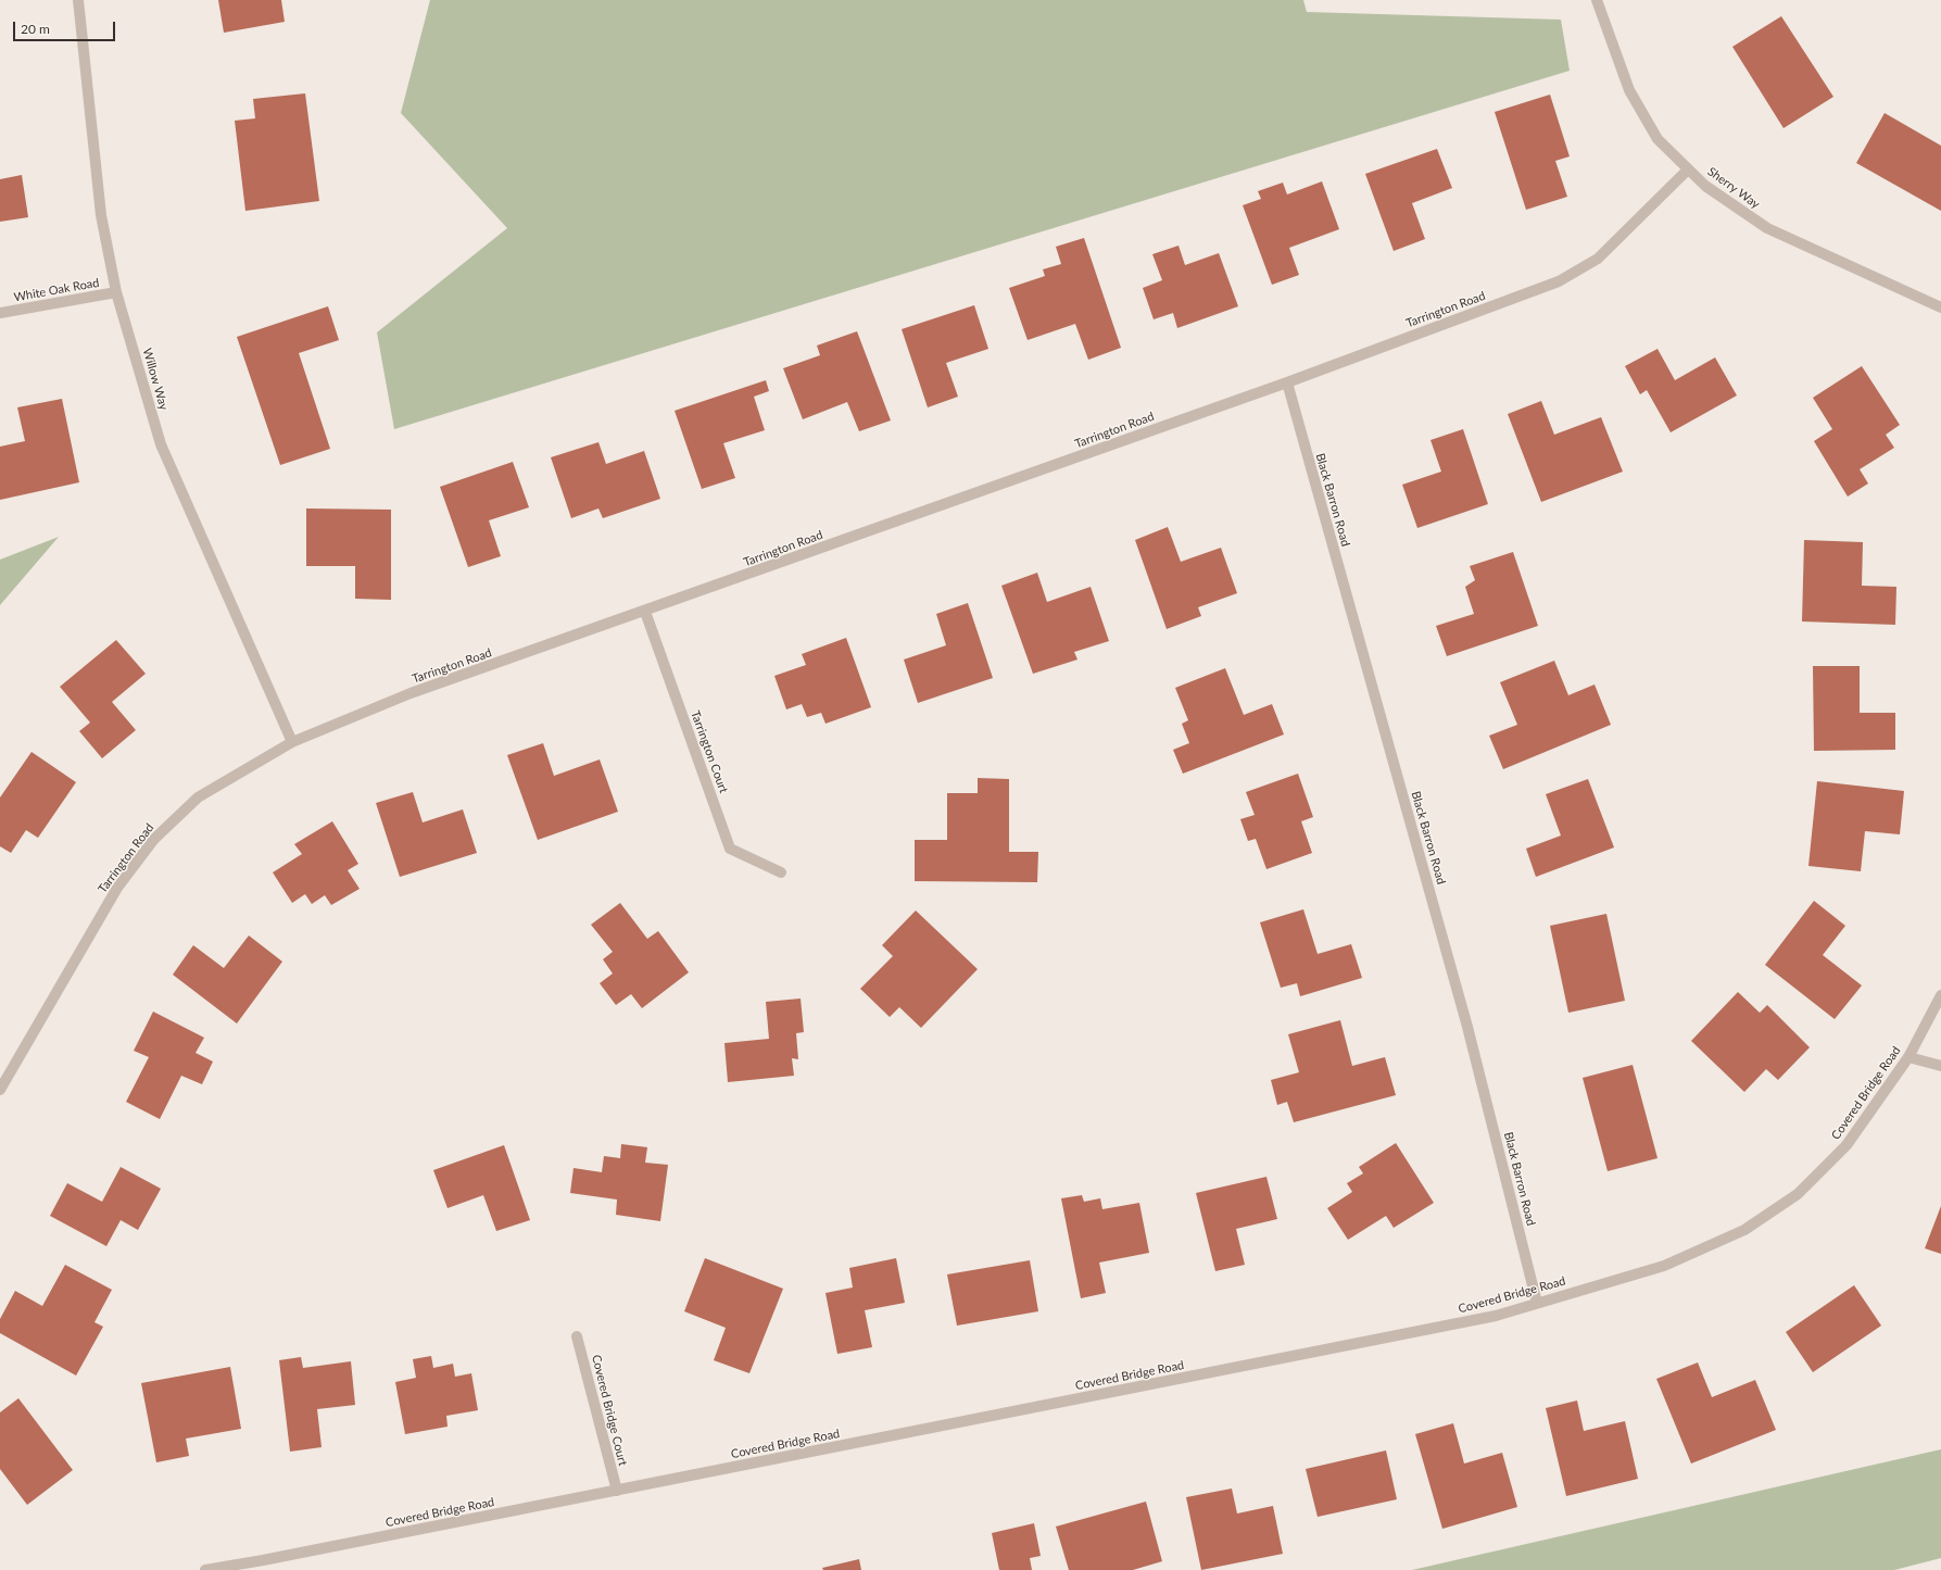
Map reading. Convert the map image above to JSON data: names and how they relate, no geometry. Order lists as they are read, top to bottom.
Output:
{
  "streets": {
    "street": [
      "Sherry Way",
      "White Oak Road",
      "Tarrington Road",
      "Willow Way",
      "Black Barron Road",
      "Tarrington Court",
      "Covered Bridge Road",
      "Covered Bridge Court"
    ]
  },
  "crossings": [
    ["Sherry Way", "Tarrington Road"],
    ["White Oak Road", "Willow Way"],
    ["Tarrington Road", "Willow Way"],
    ["Tarrington Road", "Black Barron Road"],
    ["Tarrington Road", "Tarrington Court"],
    ["Black Barron Road", "Covered Bridge Road"],
    ["Covered Bridge Road", "Covered Bridge Court"]
  ],
  "scale_bar": "20 m"
}
